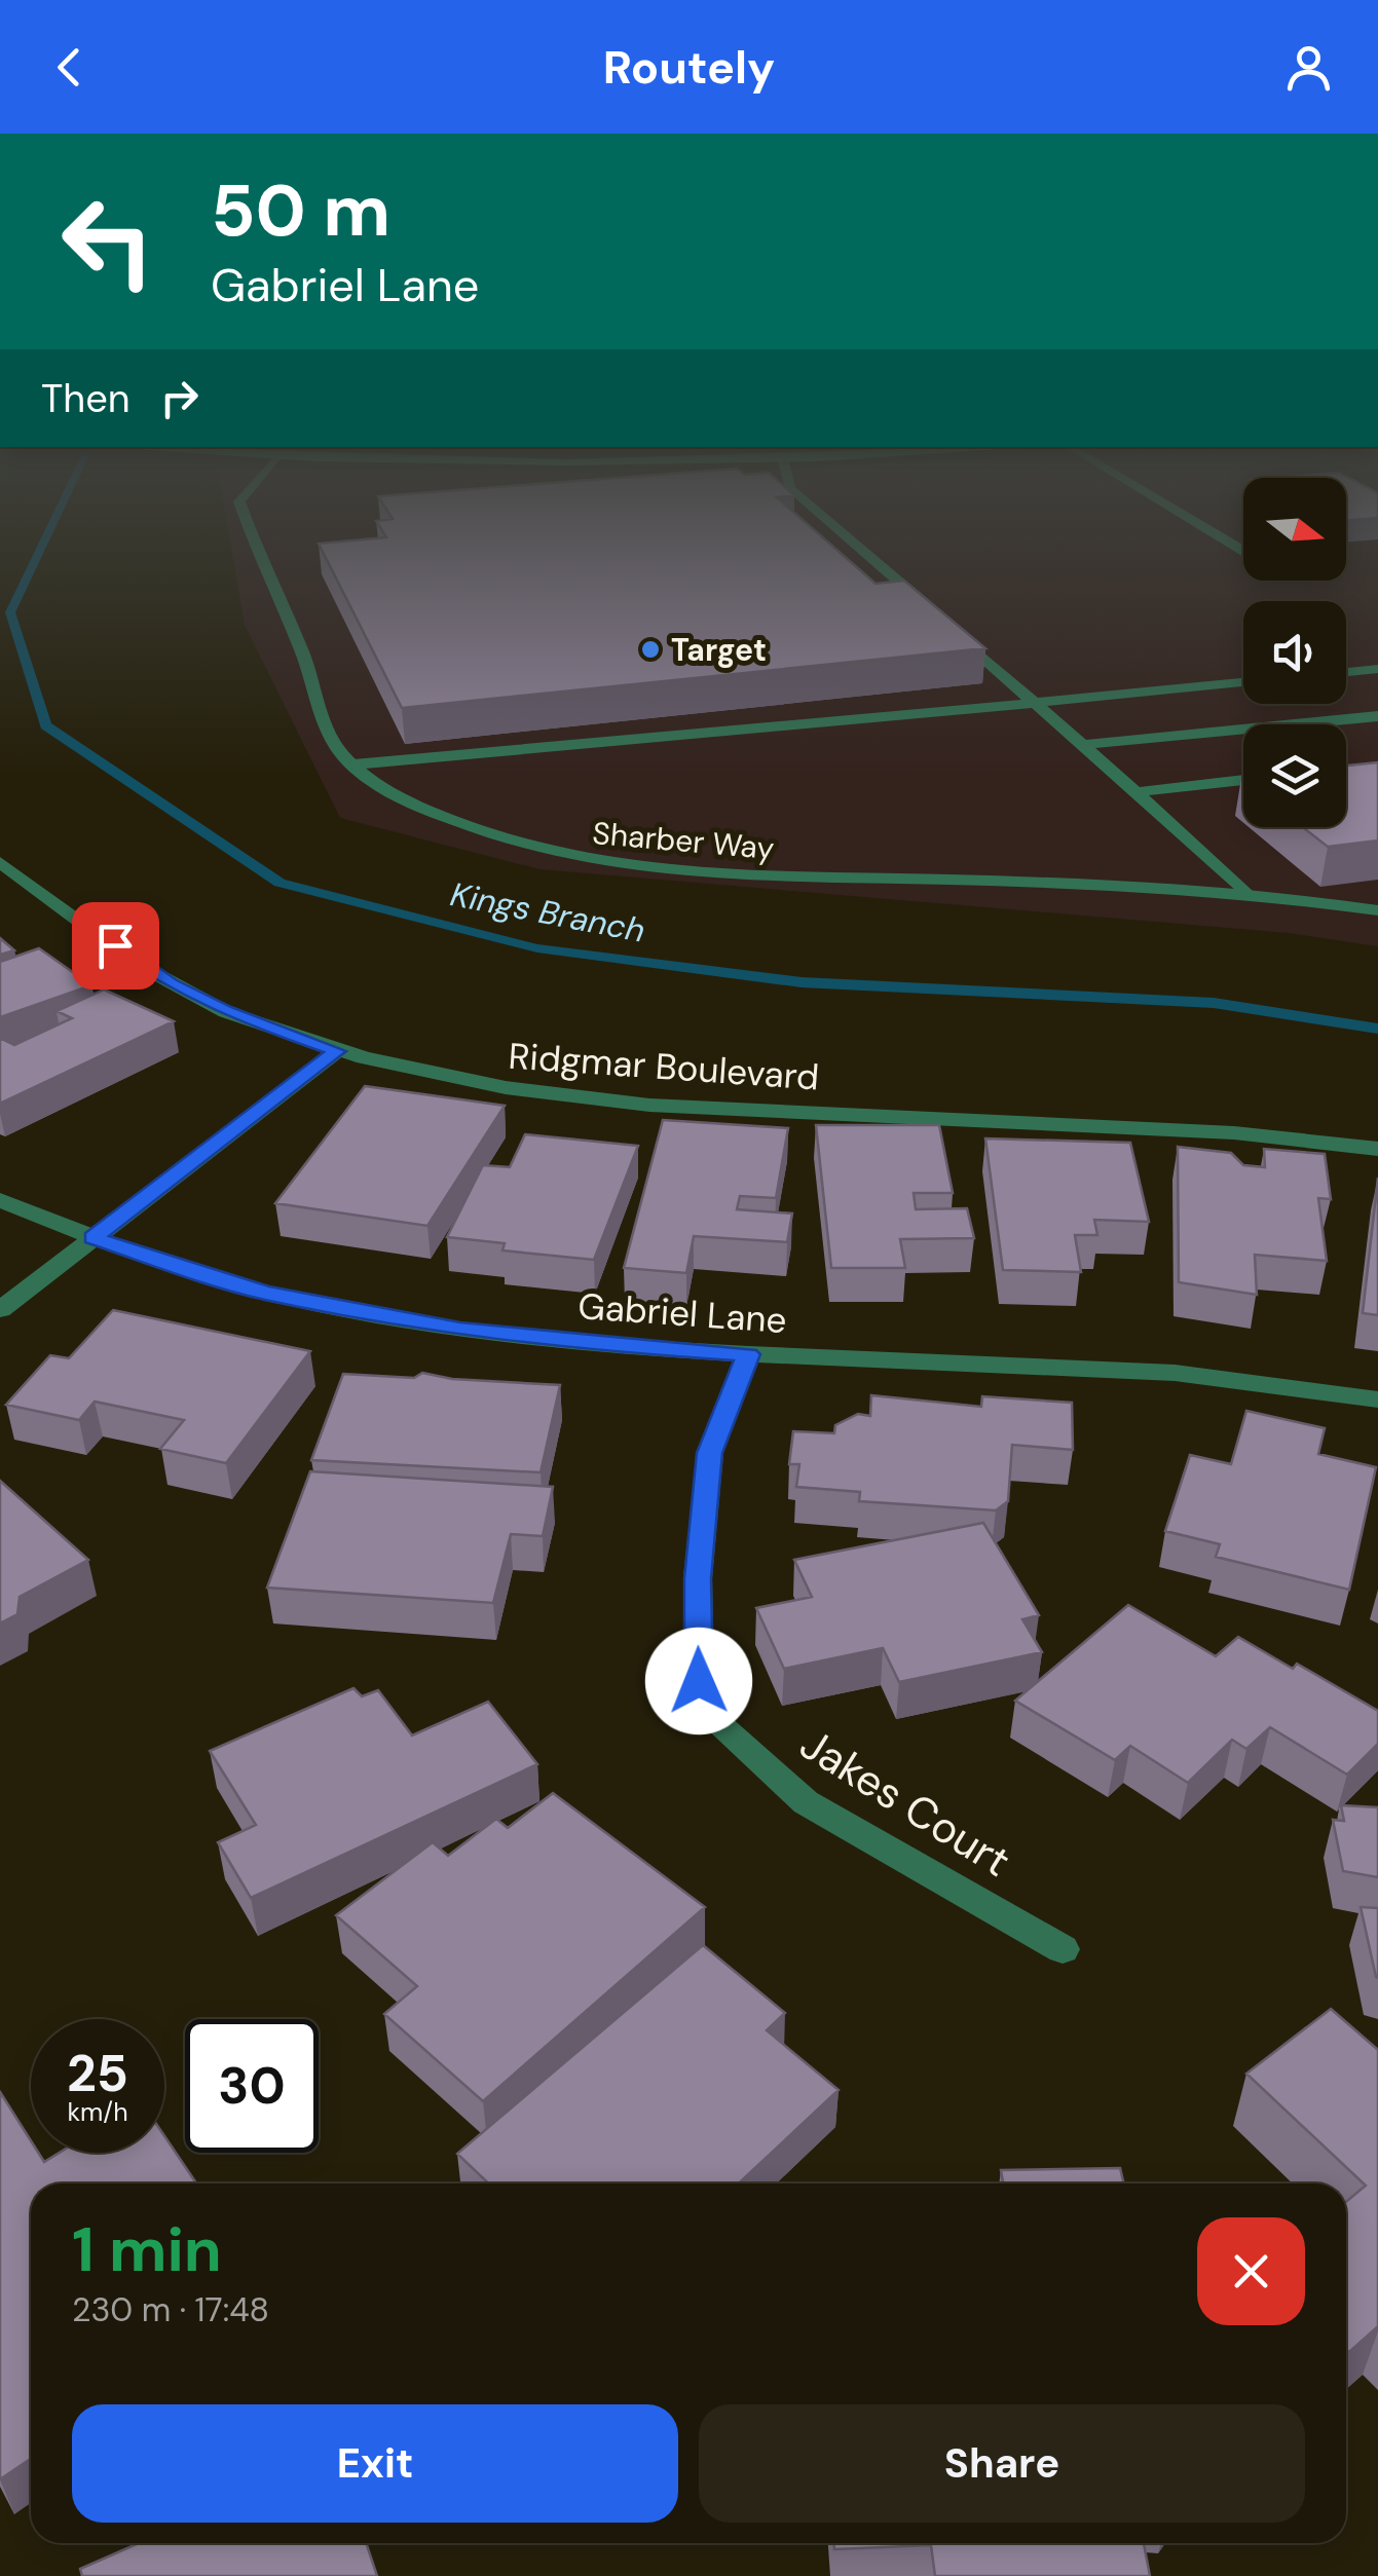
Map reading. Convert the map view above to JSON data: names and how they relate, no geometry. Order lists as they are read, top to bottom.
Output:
{
  "streets": {
    "street": [
      "Sharber Way",
      "Ridgmar Boulevard",
      "Gabriel Lane",
      "Jakes Court"
    ]
  },
  "crossings": [
    ["Gabriel Lane", "Jakes Court"]
  ],
  "water": ["Kings Branch"],
  "places": ["Target"],
  "north": "right",
  "page": {
    "header": "Routely",
    "turn": ["50 m", "Gabriel Lane"],
    "then": "Then",
    "speed": "25 km/h",
    "limit": "30",
    "heading": ["1 min", "230 m · 17:48"],
    "buttons": ["Exit", "Share"]
  }
}
